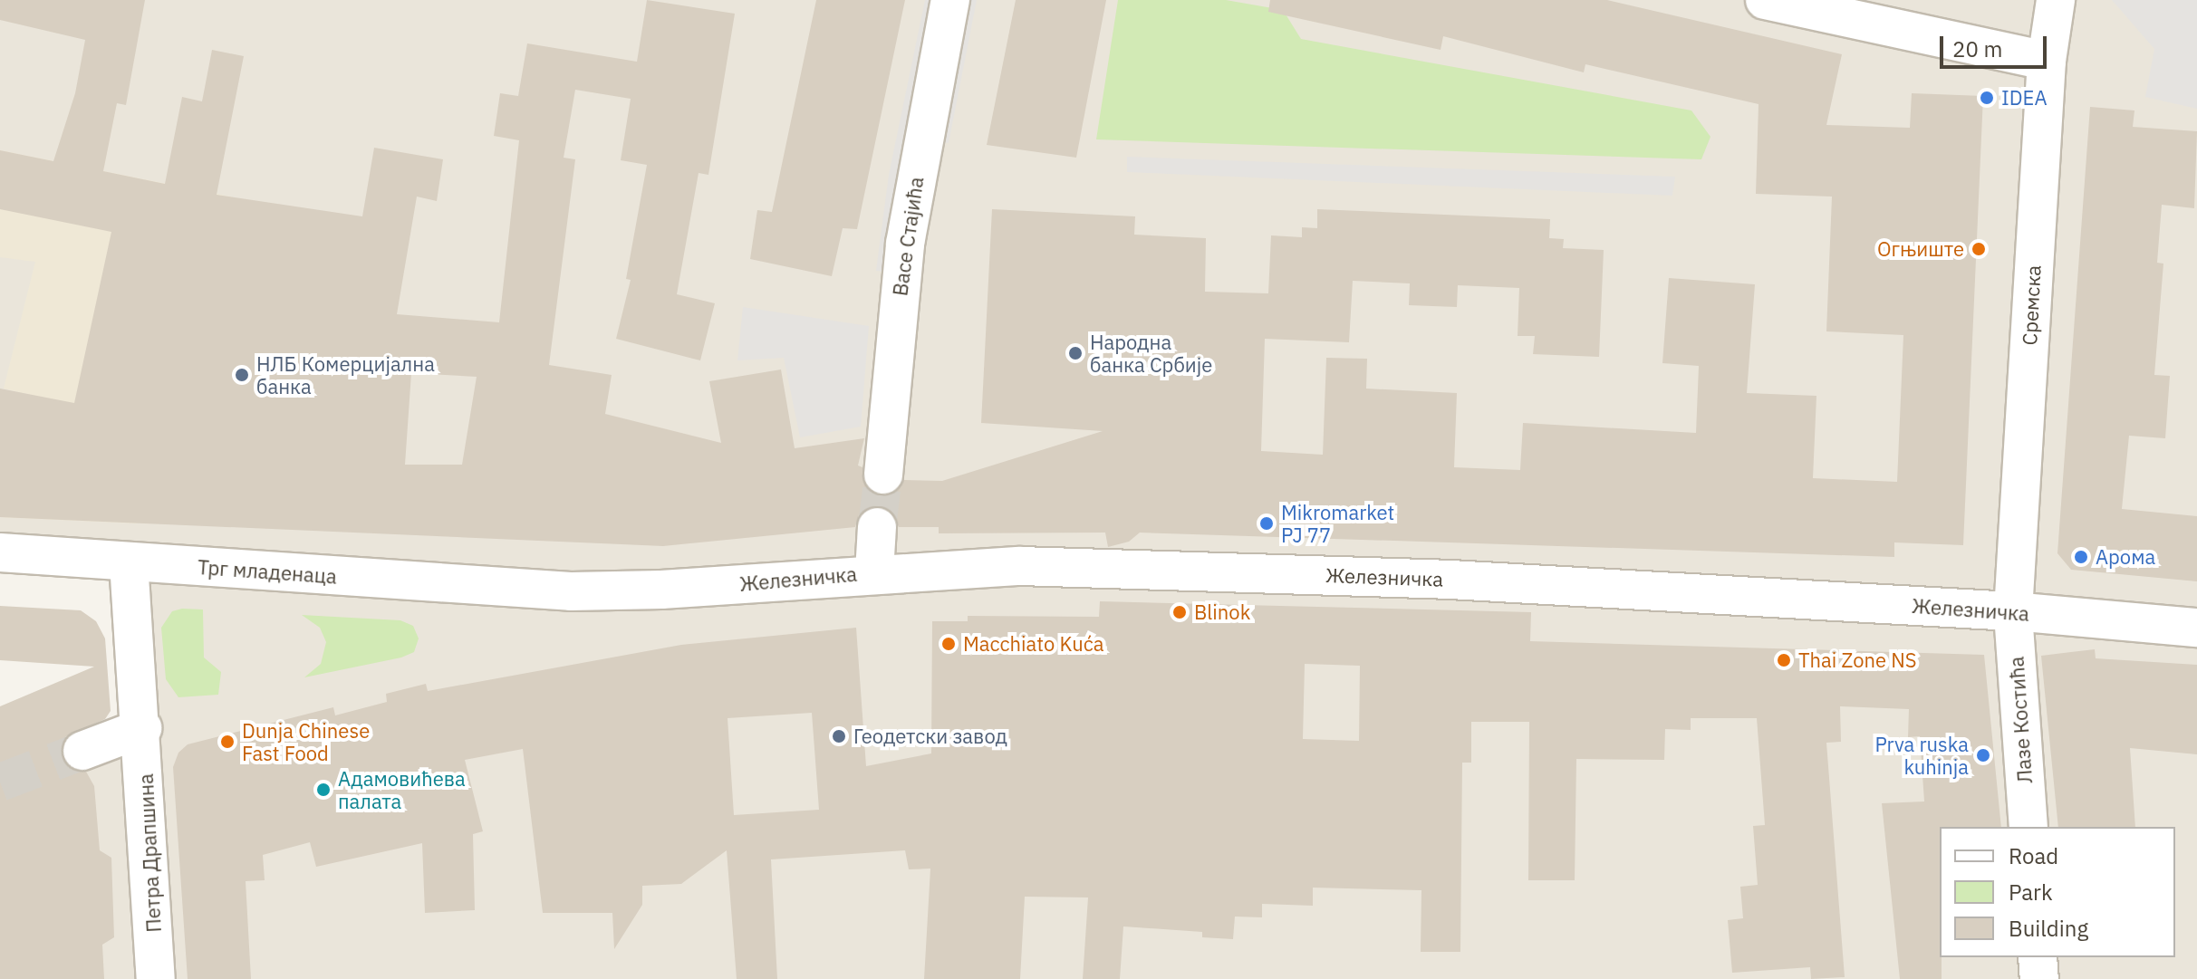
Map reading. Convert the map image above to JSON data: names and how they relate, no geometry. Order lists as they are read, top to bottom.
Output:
{
  "streets": {
    "street": [
      "Васе Стајића",
      "Сремска",
      "Трг младенаца",
      "Железничка",
      "Лазе Костића",
      "Петра Драпшина"
    ]
  },
  "crossings": [
    ["Сремска", "Железничка"],
    ["Сремска", "Лазе Костића"],
    ["Трг младенаца", "Железничка"],
    ["Железничка", "Лазе Костића"]
  ],
  "places": [
    "IDEA",
    "Огњиште",
    "Народна банка Србије",
    "НЛБ Комерцијална банка",
    "Mikromarket PJ 77",
    "Арома",
    "Blinok",
    "Macchiato Kuća",
    "Thai Zone NS",
    "Геодетски завод",
    "Dunja Chinese Fast Food",
    "Prva ruska kuhinja",
    "Адамовићева палата"
  ],
  "legend": ["Road", "Park", "Building"],
  "scale_bar": "20 m"
}
